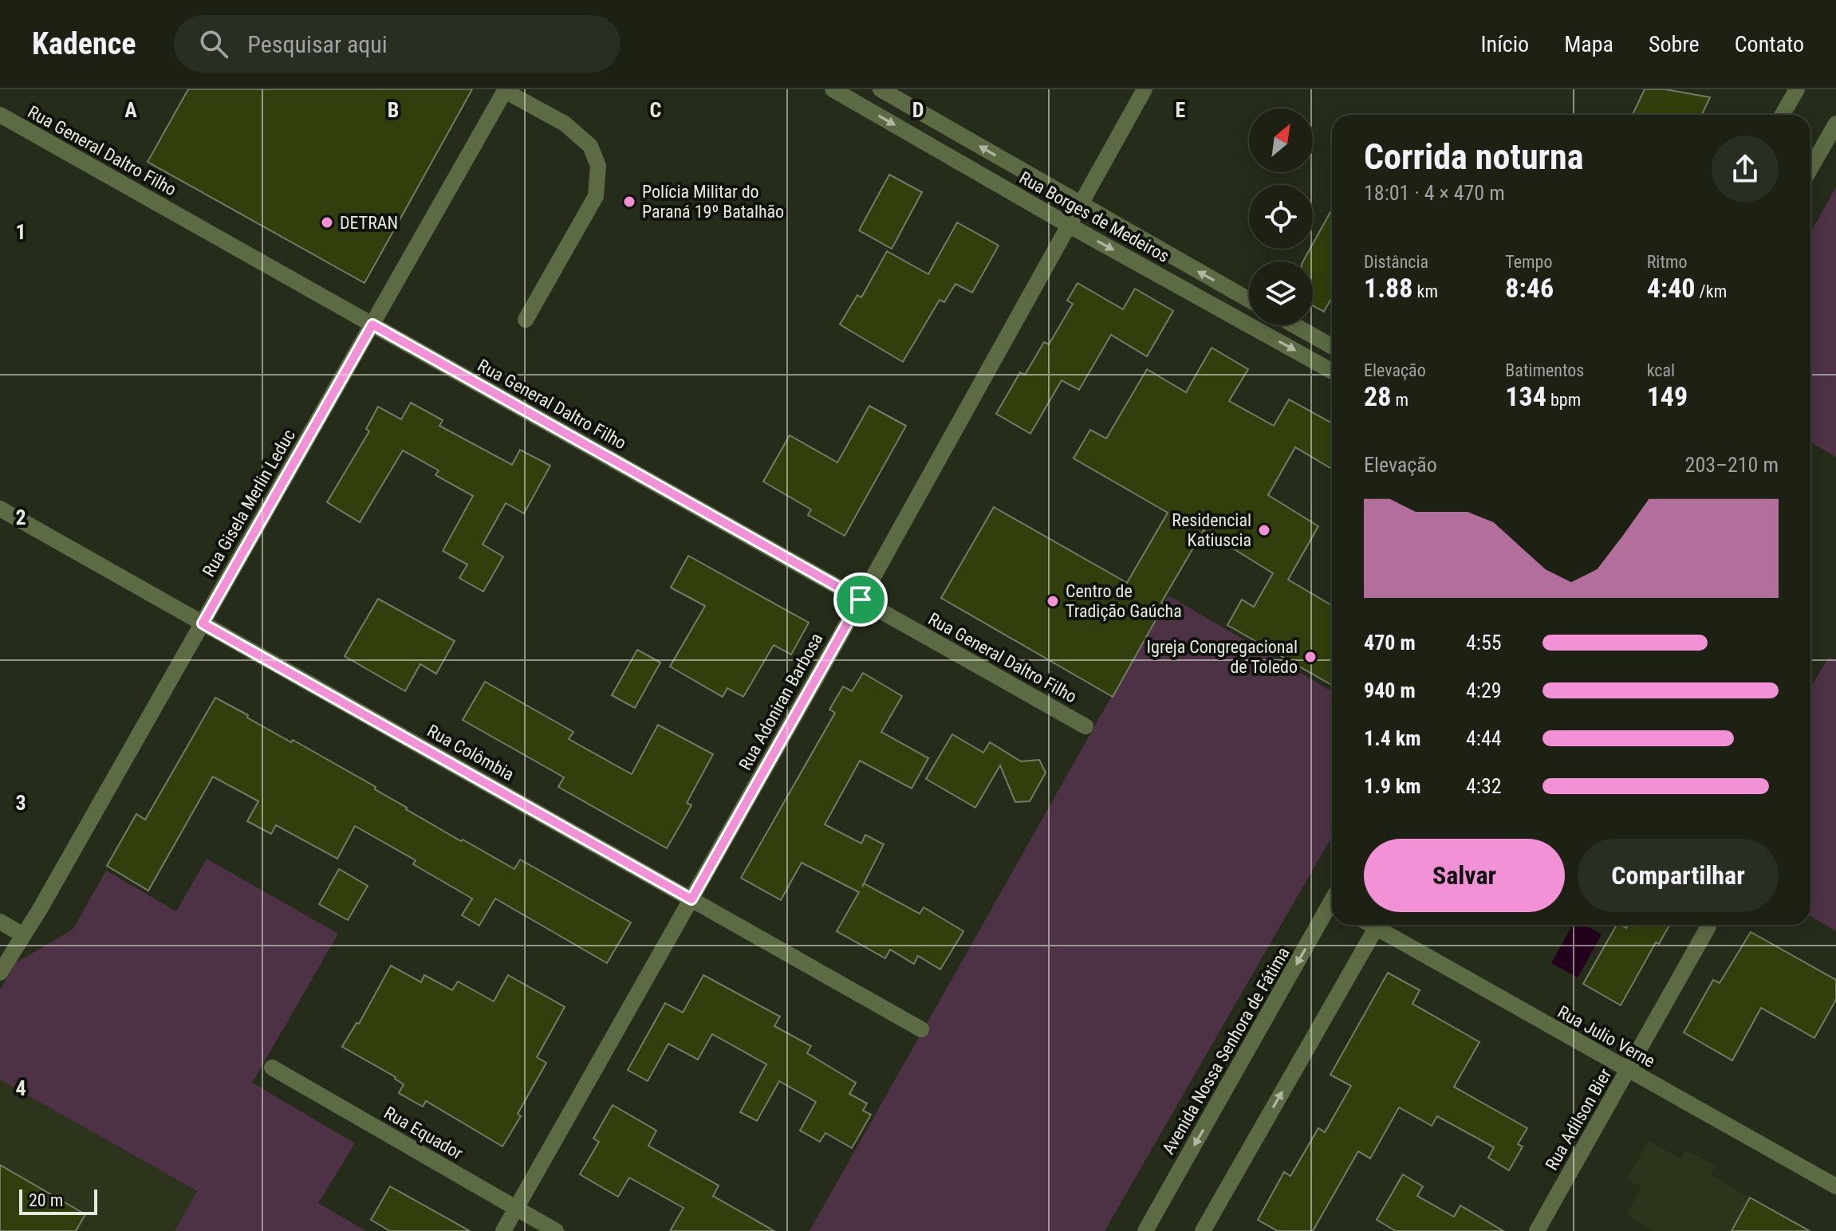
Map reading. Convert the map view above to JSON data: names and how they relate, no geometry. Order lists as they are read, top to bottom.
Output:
{
  "streets": {
    "street": [
      "Rua General Daltro Filho",
      "Rua Borges de Medeiros",
      "Rua Gisela Merlin Leduc",
      "Rua Adoniran Barbosa",
      "Rua Colômbia",
      "Rua Julio Verne",
      "Avenida Nossa Senhora de Fátima",
      "Rua Adilson Bier",
      "Rua Equador"
    ]
  },
  "crossings": [
    ["Rua General Daltro Filho", "Rua Gisela Merlin Leduc"],
    ["Rua General Daltro Filho", "Rua Adoniran Barbosa"],
    ["Rua Borges de Medeiros", "Rua Adoniran Barbosa"],
    ["Rua Gisela Merlin Leduc", "Rua Colômbia"],
    ["Rua Adoniran Barbosa", "Rua Colômbia"],
    ["Rua Adoniran Barbosa", "Rua Equador"],
    ["Rua Julio Verne", "Rua Adilson Bier"]
  ],
  "places": [
    "Polícia Militar do Paraná 19º Batalhão",
    "DETRAN",
    "Residencial Katiuscia",
    "Centro de Tradição Gaúcha",
    "Igreja Congregacional de Toledo"
  ],
  "scale_bar": "20 m",
  "north": "top right",
  "page": {
    "header": "Kadence",
    "search": "Pesquisar aqui",
    "nav": [
      "Início",
      "Mapa",
      "Sobre",
      "Contato"
    ],
    "heading": ["Corrida noturna", "18:01 · 4 × 470 m"],
    "stats": [
      ["Distância", "1.88 km"],
      ["Tempo", "8:46"],
      ["Ritmo", "4:40 /km"],
      ["Elevação", "28 m"],
      ["Batimentos", "134 bpm"],
      ["kcal", "149"]
    ],
    "chart": ["Elevação", "203–210 m"],
    "list": [
      {
        "name": "470 m",
        "note": "4:55"
      },
      {
        "name": "940 m",
        "note": "4:29"
      },
      {
        "name": "1.4 km",
        "note": "4:44"
      },
      {
        "name": "1.9 km",
        "note": "4:32"
      }
    ],
    "buttons": ["Salvar", "Compartilhar"],
    "scale": "20 m"
  },
  "grid": {
    "columns": [
      "A",
      "B",
      "C",
      "D",
      "E"
    ],
    "rows": [
      "1",
      "2",
      "3",
      "4"
    ]
  }
}
